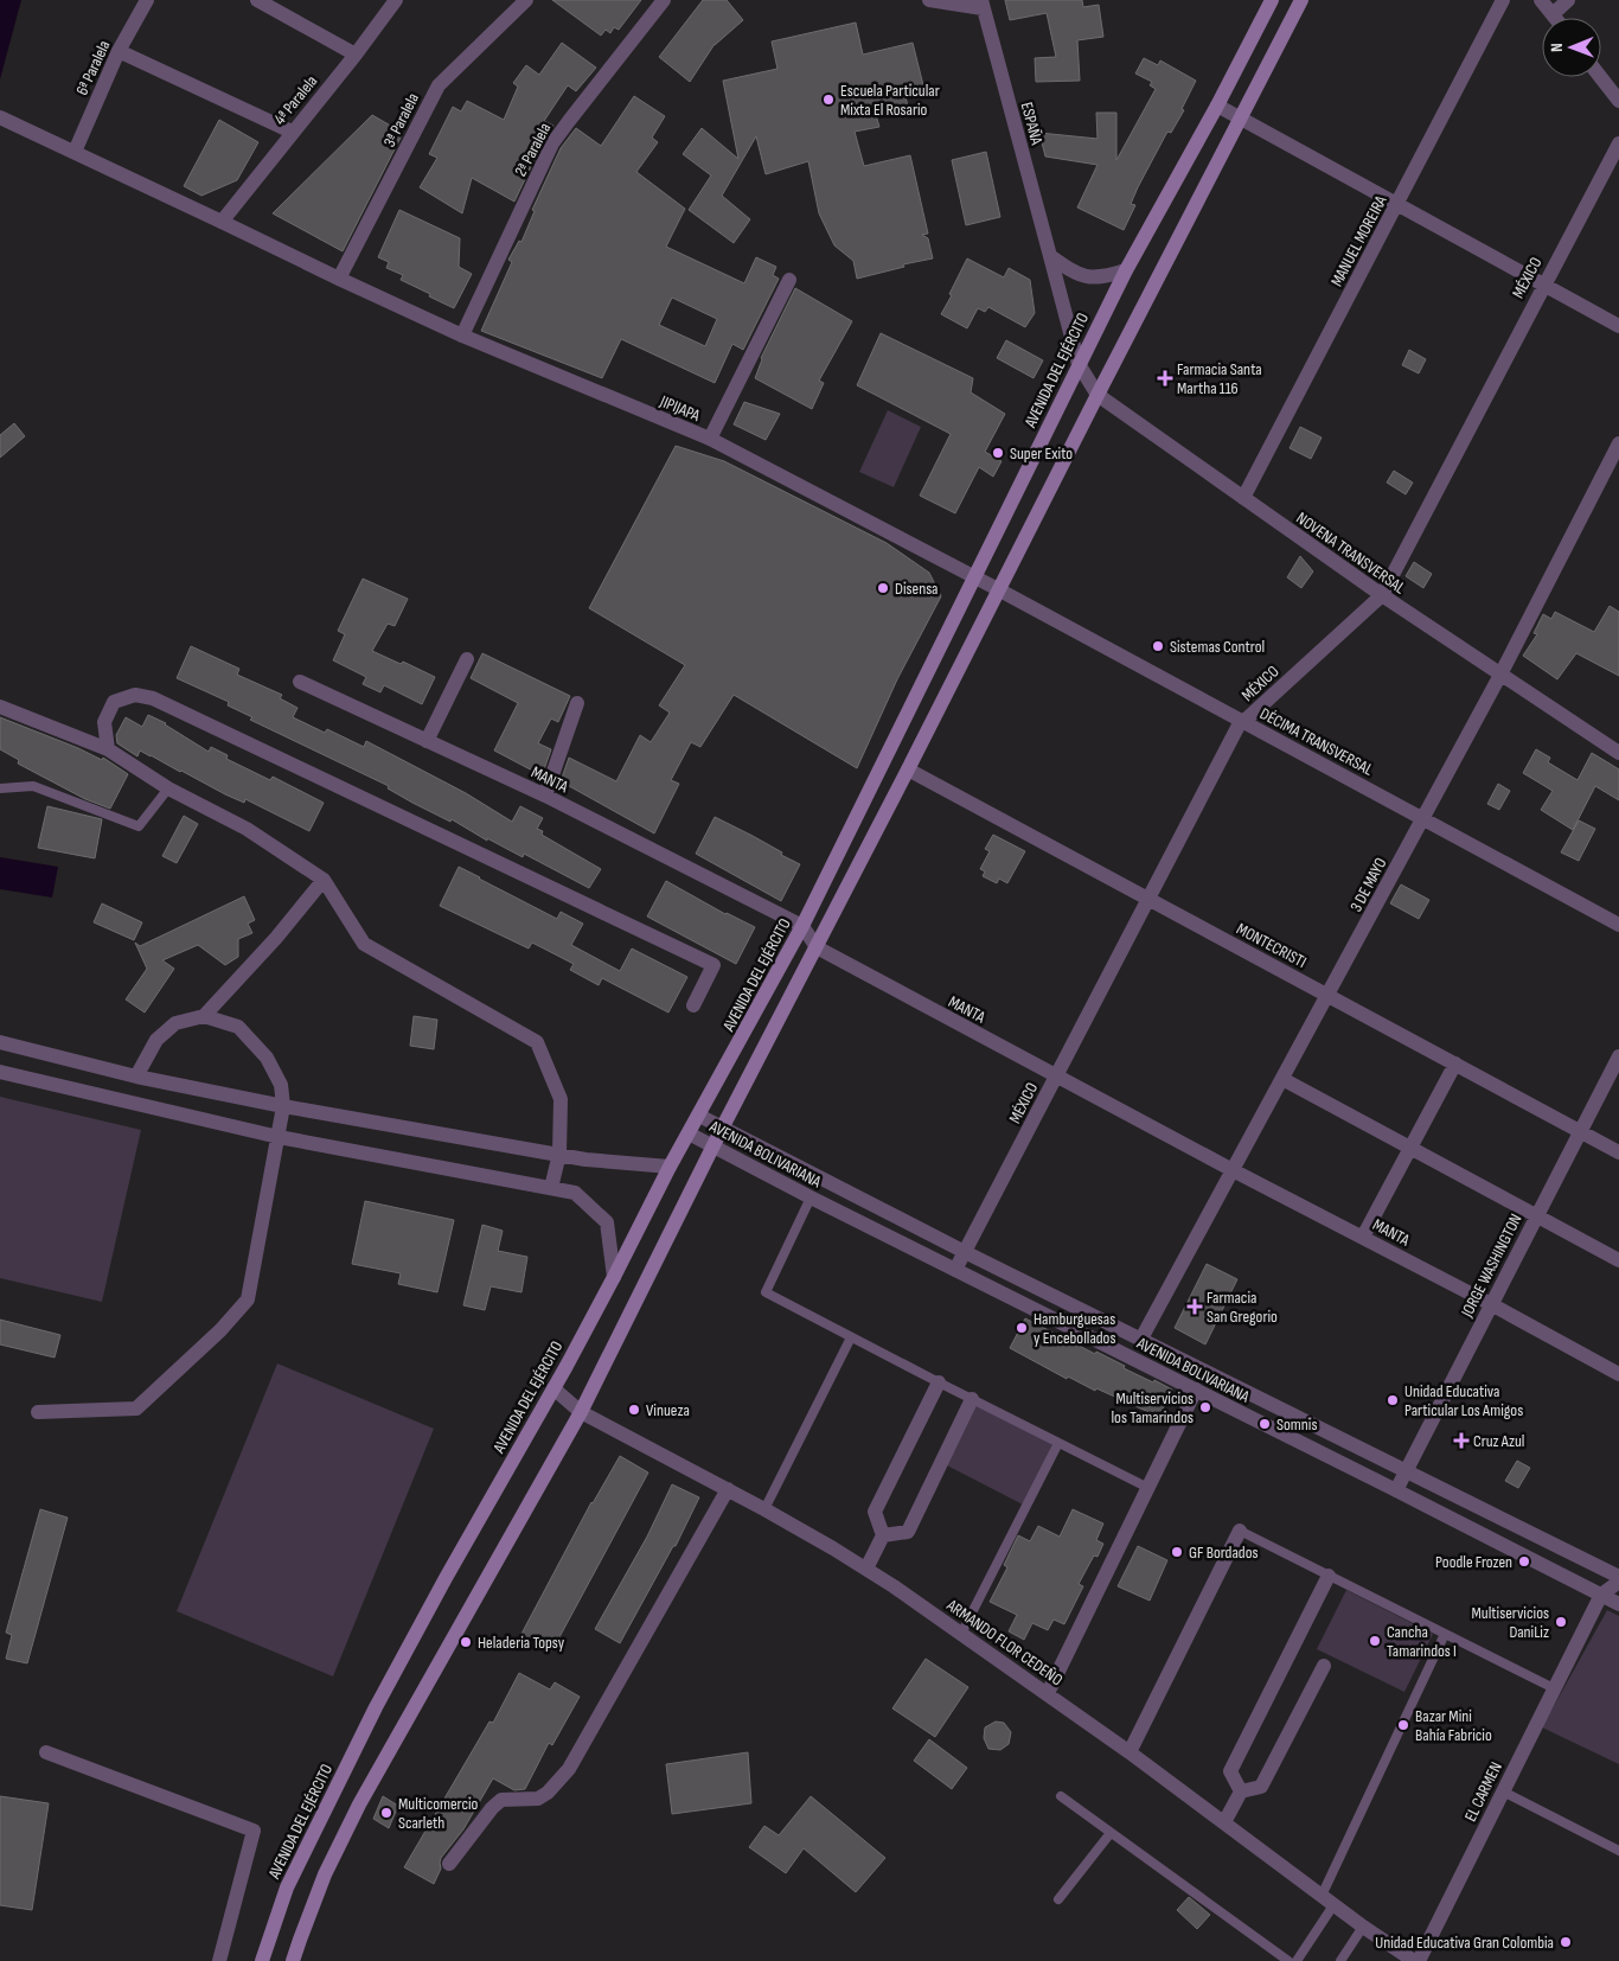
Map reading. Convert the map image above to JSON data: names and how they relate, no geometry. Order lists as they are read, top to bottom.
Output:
{
  "streets": {
    "main road": ["AVENIDA DEL EJÉRCITO"],
    "street": [
      "6ª Paralela",
      "4ª Paralela",
      "3ª Paralela",
      "ESPAÑA",
      "2ª Paralela",
      "MANUEL MOREIRA",
      "MÉXICO",
      "JIPIJAPA",
      "NOVENA TRANSVERSAL",
      "DÉCIMA TRANSVERSAL",
      "MANTA",
      "3 DE MAYO",
      "MONTECRISTI",
      "AVENIDA BOLIVARIANA",
      "JORGE WASHINGTON",
      "ARMANDO FLOR CEDEÑO",
      "EL CARMEN"
    ]
  },
  "crossings": [
    ["6ª Paralela", "JIPIJAPA"],
    ["4ª Paralela", "JIPIJAPA"],
    ["3ª Paralela", "JIPIJAPA"],
    ["ESPAÑA", "AVENIDA DEL EJÉRCITO"],
    ["ESPAÑA", "NOVENA TRANSVERSAL"],
    ["2ª Paralela", "JIPIJAPA"],
    ["MANUEL MOREIRA", "NOVENA TRANSVERSAL"],
    ["MÉXICO", "NOVENA TRANSVERSAL"],
    ["MÉXICO", "DÉCIMA TRANSVERSAL"],
    ["MÉXICO", "MANTA"],
    ["MÉXICO", "MONTECRISTI"],
    ["MÉXICO", "AVENIDA BOLIVARIANA"],
    ["AVENIDA DEL EJÉRCITO", "JIPIJAPA"],
    ["AVENIDA DEL EJÉRCITO", "NOVENA TRANSVERSAL"],
    ["AVENIDA DEL EJÉRCITO", "MANTA"],
    ["AVENIDA DEL EJÉRCITO", "AVENIDA BOLIVARIANA"],
    ["AVENIDA DEL EJÉRCITO", "ARMANDO FLOR CEDEÑO"],
    ["JIPIJAPA", "DÉCIMA TRANSVERSAL"],
    ["NOVENA TRANSVERSAL", "3 DE MAYO"],
    ["DÉCIMA TRANSVERSAL", "3 DE MAYO"],
    ["MANTA", "3 DE MAYO"],
    ["MANTA", "JORGE WASHINGTON"],
    ["3 DE MAYO", "MONTECRISTI"],
    ["3 DE MAYO", "AVENIDA BOLIVARIANA"],
    ["MONTECRISTI", "JORGE WASHINGTON"],
    ["AVENIDA BOLIVARIANA", "JORGE WASHINGTON"],
    ["AVENIDA BOLIVARIANA", "EL CARMEN"]
  ],
  "places": {
    "other": [
      "Escuela Particular Mixta El Rosario",
      "Super Exito",
      "Disensa",
      "Sistemas Control",
      "Hamburguesas y Encebollados",
      "Unidad Educativa Particular Los Amigos",
      "Multiservicios los Tamarindos",
      "Vinueza",
      "Somnis",
      "GF Bordados",
      "Poodle Frozen",
      "Multiservicios DaniLiz",
      "Cancha Tamarindos I",
      "Heladeria Topsy",
      "Bazar Mini Bahía Fabricio",
      "Multicomercio Scarleth",
      "Unidad Educativa Gran Colombia"
    ],
    "health": ["Farmacia Santa Martha 116", "Farmacia San Gregorio", "Cruz Azul"]
  },
  "north": "left"
}
